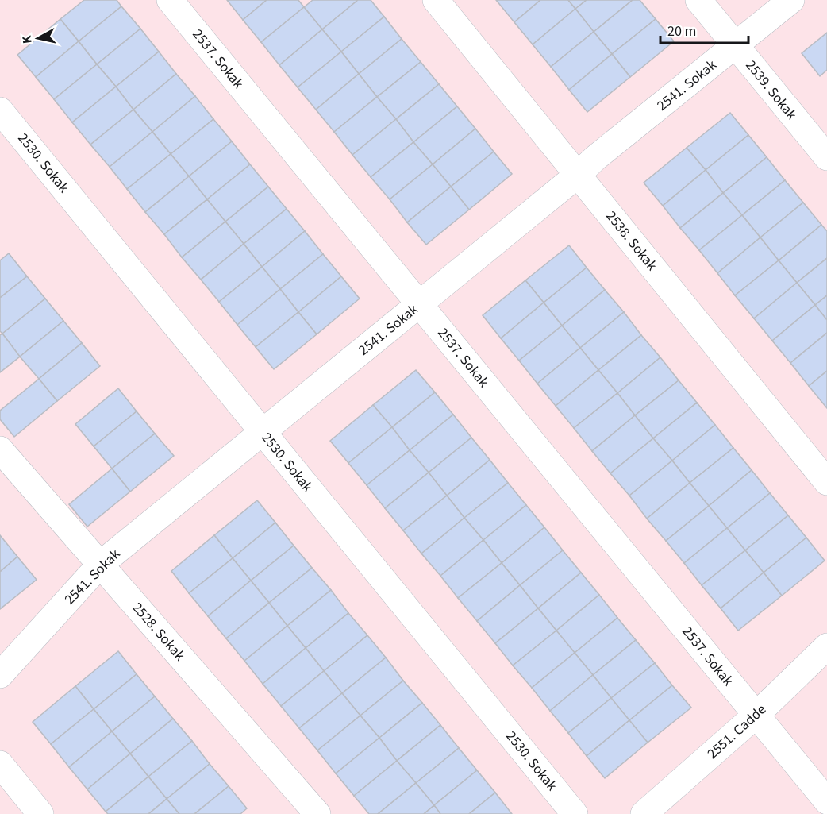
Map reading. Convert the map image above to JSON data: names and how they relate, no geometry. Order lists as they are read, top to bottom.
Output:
{
  "streets": {
    "street": [
      "2537. Sokak",
      "2541. Sokak",
      "2539. Sokak",
      "2530. Sokak",
      "2538. Sokak",
      "2528. Sokak",
      "2551. Cadde"
    ]
  },
  "crossings": [
    ["2537. Sokak", "2541. Sokak"],
    ["2537. Sokak", "2551. Cadde"],
    ["2541. Sokak", "2539. Sokak"],
    ["2541. Sokak", "2530. Sokak"],
    ["2541. Sokak", "2538. Sokak"],
    ["2541. Sokak", "2528. Sokak"]
  ],
  "scale_bar": "20 m",
  "north": "left"
}
